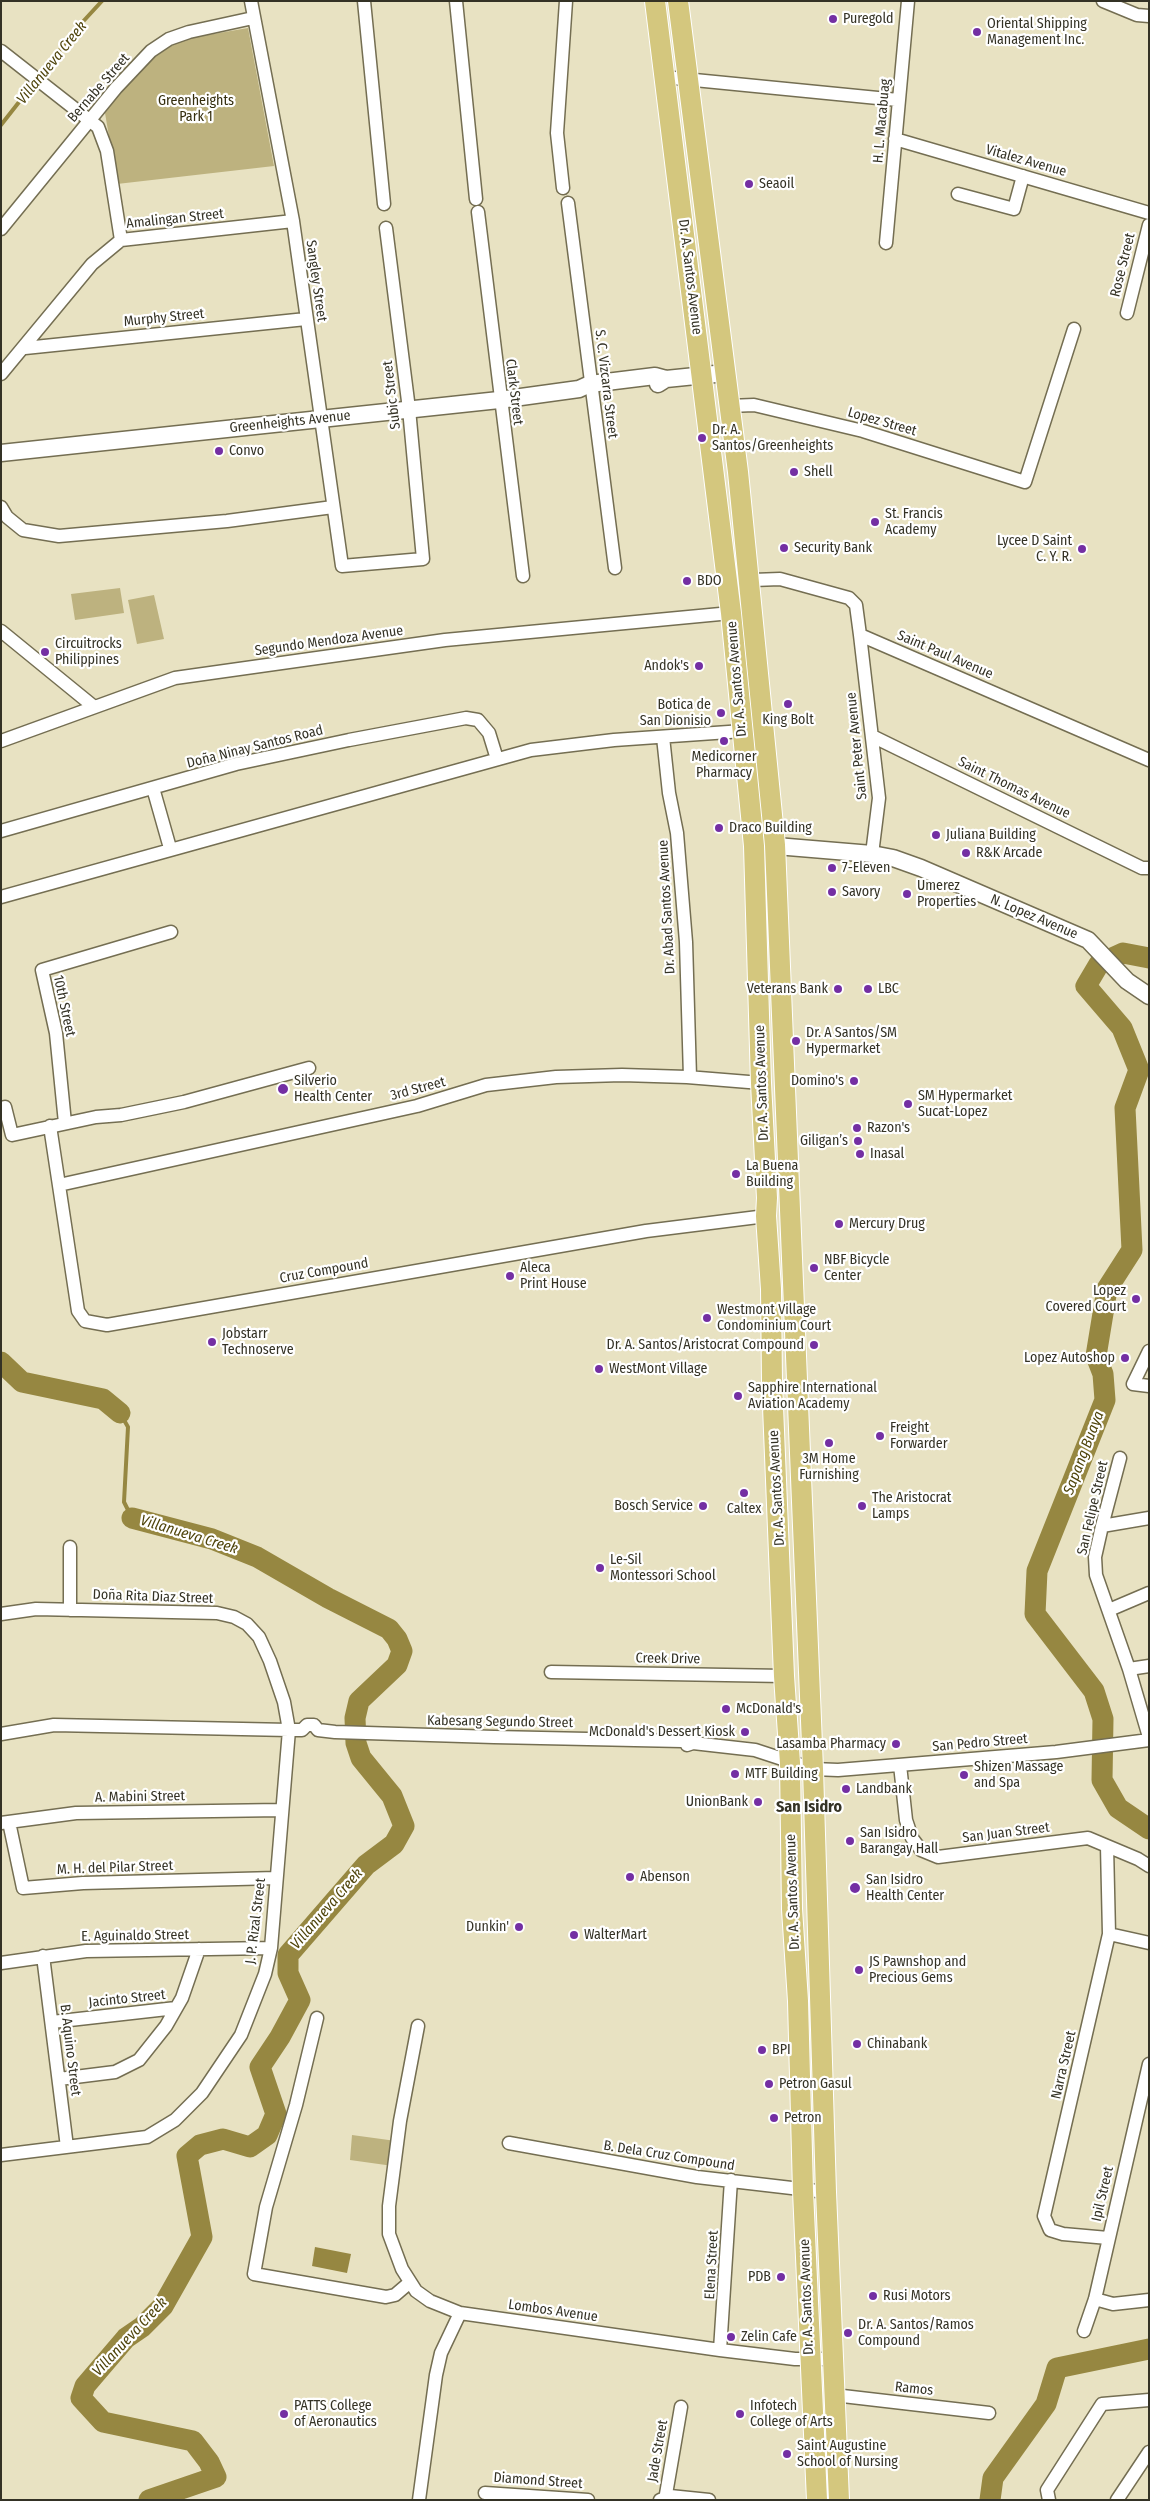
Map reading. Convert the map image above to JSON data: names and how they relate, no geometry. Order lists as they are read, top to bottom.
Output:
{
  "streets": {
    "main road": ["Dr. A. Santos Avenue"],
    "street": [
      "Bernabe Street",
      "H. L. Macabuag",
      "Vitalez Avenue",
      "Amalingan Street",
      "Rose Street",
      "Sangley Street",
      "Murphy Street",
      "S. C. Vizcarra Street",
      "Clark Street",
      "Subic Street",
      "Greenheights Avenue",
      "Lopez Street",
      "Segundo Mendoza Avenue",
      "Saint Paul Avenue",
      "Saint Peter Avenue",
      "Doña Ninay Santos Road",
      "Saint Thomas Avenue",
      "Dr. Abad Santos Avenue",
      "N. Lopez Avenue",
      "10th Street",
      "3rd Street",
      "Cruz Compound",
      "San Felipe Street",
      "Doña Rita Diaz Street",
      "Creek Drive",
      "Kabesang Segundo Street",
      "San Pedro Street",
      "A. Mabini Street",
      "San Juan Street",
      "M. H. del Pilar Street",
      "J. P. Rizal Street",
      "E. Aguinaldo Street",
      "Jacinto Street",
      "B. Aquino Street",
      "Narra Street",
      "B. Dela Cruz Compound",
      "Ipil Street",
      "Elena Street",
      "Lombos Avenue",
      "Ramos",
      "Jade Street",
      "Diamond Street"
    ]
  },
  "crossings": [
    ["Bernabe Street", "Sangley Street"],
    ["H. L. Macabuag", "Vitalez Avenue"],
    ["Amalingan Street", "Sangley Street"],
    ["Amalingan Street", "Murphy Street"],
    ["Dr. A. Santos Avenue", "Greenheights Avenue"],
    ["Dr. A. Santos Avenue", "Lopez Street"],
    ["Dr. A. Santos Avenue", "Segundo Mendoza Avenue"],
    ["Dr. A. Santos Avenue", "N. Lopez Avenue"],
    ["Dr. A. Santos Avenue", "3rd Street"],
    ["Dr. A. Santos Avenue", "Cruz Compound"],
    ["Dr. A. Santos Avenue", "Creek Drive"],
    ["Dr. A. Santos Avenue", "Kabesang Segundo Street"],
    ["Dr. A. Santos Avenue", "San Pedro Street"],
    ["Dr. A. Santos Avenue", "B. Dela Cruz Compound"],
    ["Dr. A. Santos Avenue", "Lombos Avenue"],
    ["Dr. A. Santos Avenue", "Ramos"],
    ["Sangley Street", "Murphy Street"],
    ["Sangley Street", "Subic Street"],
    ["Sangley Street", "Greenheights Avenue"],
    ["S. C. Vizcarra Street", "Greenheights Avenue"],
    ["Clark Street", "Greenheights Avenue"],
    ["Subic Street", "Greenheights Avenue"],
    ["Saint Paul Avenue", "Saint Peter Avenue"],
    ["Saint Peter Avenue", "Saint Thomas Avenue"],
    ["Saint Peter Avenue", "N. Lopez Avenue"],
    ["Dr. Abad Santos Avenue", "3rd Street"],
    ["3rd Street", "Cruz Compound"],
    ["San Felipe Street", "San Pedro Street"],
    ["Doña Rita Diaz Street", "Kabesang Segundo Street"],
    ["Doña Rita Diaz Street", "J. P. Rizal Street"],
    ["Kabesang Segundo Street", "San Pedro Street"],
    ["Kabesang Segundo Street", "J. P. Rizal Street"],
    ["San Pedro Street", "San Juan Street"],
    ["A. Mabini Street", "M. H. del Pilar Street"],
    ["A. Mabini Street", "J. P. Rizal Street"],
    ["San Juan Street", "Narra Street"],
    ["M. H. del Pilar Street", "J. P. Rizal Street"],
    ["J. P. Rizal Street", "E. Aguinaldo Street"],
    ["J. P. Rizal Street", "B. Aquino Street"],
    ["E. Aguinaldo Street", "B. Aquino Street"],
    ["Jacinto Street", "B. Aquino Street"],
    ["Narra Street", "Ipil Street"],
    ["B. Dela Cruz Compound", "Elena Street"],
    ["Elena Street", "Lombos Avenue"]
  ],
  "districts": ["San Isidro"],
  "water": ["Villanueva Creek", "Sapang Buaya"],
  "parks": ["Greenheights Park 1"],
  "places": [
    "Puregold",
    "Oriental Shipping Management Inc.",
    "Seaoil",
    "Dr. A. Santos/Greenheights",
    "Convo",
    "Shell",
    "St. Francis Academy",
    "Security Bank",
    "Lycee D Saint C. Y. R.",
    "BDO",
    "Circuitrocks Philippines",
    "Andok's",
    "King Bolt",
    "Botica de San Dionisio",
    "Medicorner Pharmacy",
    "Draco Building",
    "Juliana Building",
    "R&K Arcade",
    "7-Eleven",
    "Savory",
    "Umerez Properties",
    "Veterans Bank",
    "LBC",
    "Dr. A Santos/SM Hypermarket",
    "Domino's",
    "Silverio Health Center",
    "SM Hypermarket Sucat-Lopez",
    "Razon's",
    "Giligan’s",
    "Inasal",
    "La Buena Building",
    "Mercury Drug",
    "NBF Bicycle Center",
    "Aleca Print House",
    "Lopez Covered Court",
    "Westmont Village Condominium Court",
    "Jobstarr Technoserve",
    "Dr. A. Santos/Aristocrat Compound",
    "Lopez Autoshop",
    "WestMont Village",
    "Sapphire International Aviation Academy",
    "Freight Forwarder",
    "3M Home Furnishing",
    "Caltex",
    "Bosch Service",
    "The Aristocrat Lamps",
    "Le-Sil Montessori School",
    "McDonald's",
    "McDonald's Dessert Kiosk",
    "Lasamba Pharmacy",
    "MTF Building",
    "Shizen Massage and Spa",
    "Landbank",
    "UnionBank",
    "San Isidro Barangay Hall",
    "Abenson",
    "San Isidro Health Center",
    "Dunkin'",
    "WalterMart",
    "JS Pawnshop and Precious Gems",
    "Chinabank",
    "BPI",
    "Petron Gasul",
    "Petron",
    "PDB",
    "Rusi Motors",
    "Dr. A. Santos/Ramos Compound",
    "Zelin Cafe",
    "PATTS College of Aeronautics",
    "Infotech College of Arts",
    "Saint Augustine School of Nursing"
  ]
}
